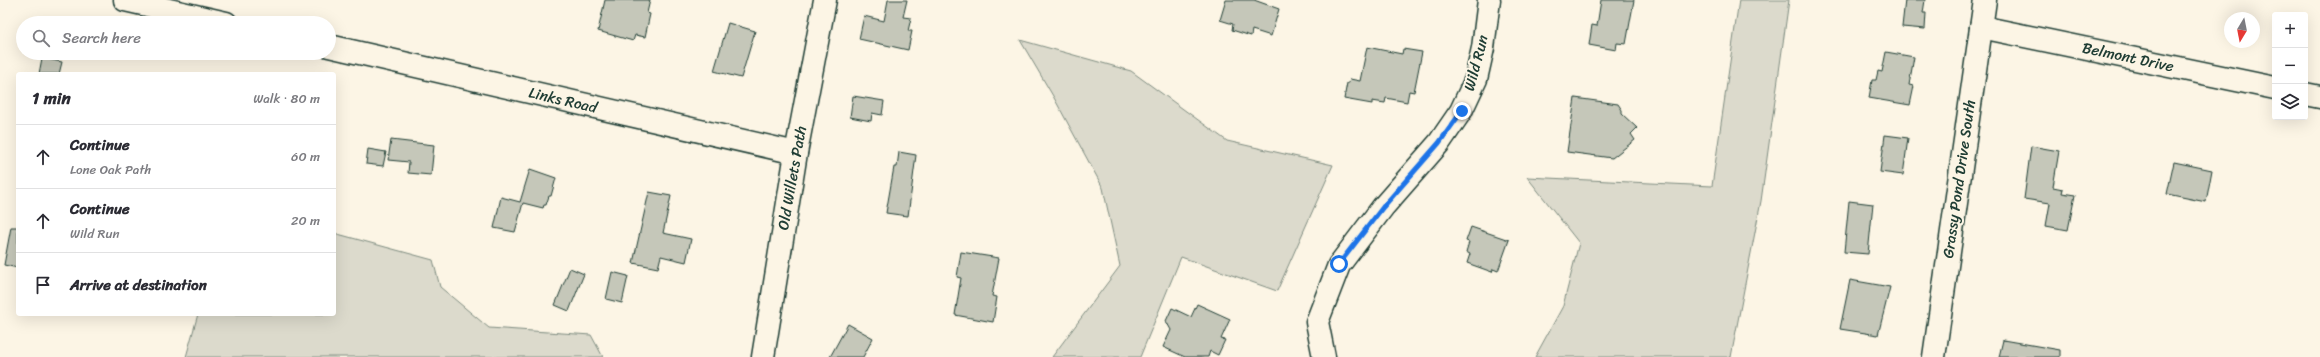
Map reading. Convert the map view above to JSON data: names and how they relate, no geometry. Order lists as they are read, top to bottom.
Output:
{
  "streets": {
    "street": [
      "Belmont Drive",
      "Wild Run",
      "Links Road",
      "Old Willets Path",
      "Grassy Pond Drive South"
    ]
  },
  "crossings": [
    ["Belmont Drive", "Grassy Pond Drive South"],
    ["Links Road", "Old Willets Path"]
  ],
  "north": "bottom",
  "page": {
    "map_buttons": ["+", "−"],
    "search": "Search here",
    "heading": ["1 min", "Walk · 80 m"],
    "list": [
      ["Continue", "Lone Oak Path", "60 m"],
      ["Continue", "Wild Run", "20 m"],
      "Arrive at destination"
    ]
  }
}
